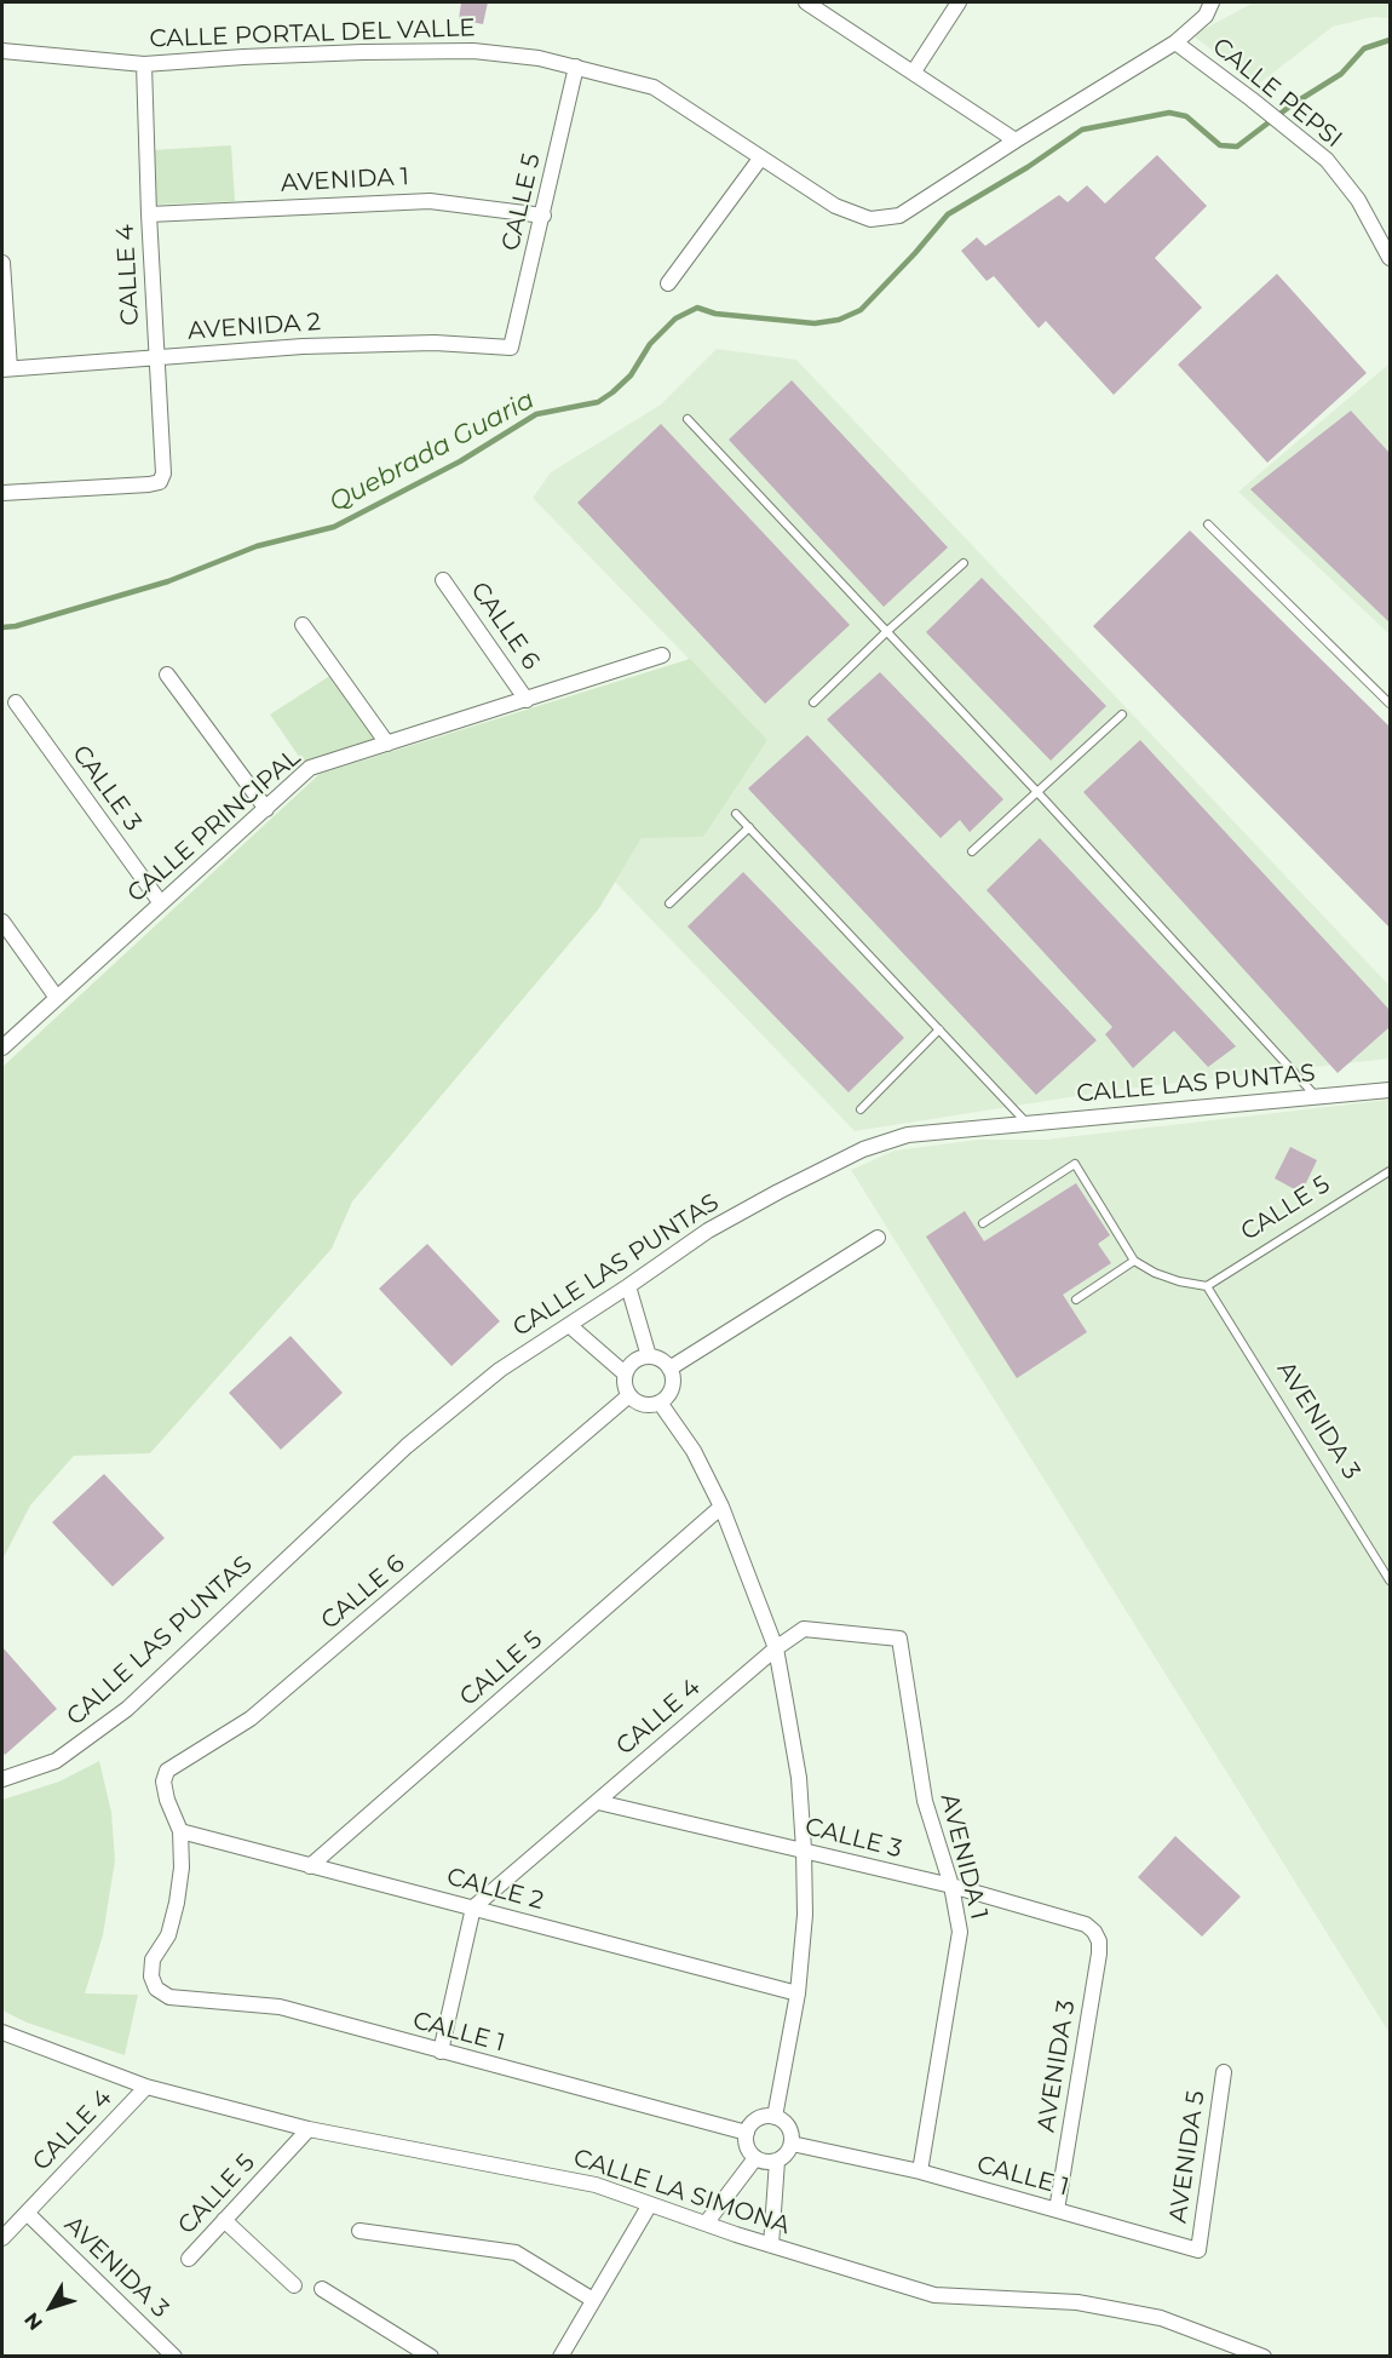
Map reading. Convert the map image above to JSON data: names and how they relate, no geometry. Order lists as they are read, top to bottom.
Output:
{
  "streets": {
    "street": [
      "CALLE PORTAL DEL VALLE",
      "CALLE PEPSI",
      "AVENIDA 1",
      "CALLE 5",
      "CALLE 4",
      "AVENIDA 2",
      "CALLE 6",
      "CALLE 3",
      "CALLE PRINCIPAL",
      "CALLE LAS PUNTAS",
      "AVENIDA 3",
      "CALLE 2",
      "CALLE 1",
      "AVENIDA 5",
      "CALLE LA SIMONA"
    ]
  },
  "crossings": [
    ["CALLE PORTAL DEL VALLE", "CALLE PEPSI"],
    ["CALLE PORTAL DEL VALLE", "CALLE 5"],
    ["CALLE PORTAL DEL VALLE", "CALLE 4"],
    ["AVENIDA 1", "CALLE 5"],
    ["AVENIDA 1", "CALLE 4"],
    ["AVENIDA 1", "CALLE 3"],
    ["AVENIDA 1", "CALLE 1"],
    ["CALLE 5", "AVENIDA 2"],
    ["CALLE 5", "AVENIDA 3"],
    ["CALLE 5", "CALLE 2"],
    ["CALLE 5", "CALLE LA SIMONA"],
    ["CALLE 4", "AVENIDA 2"],
    ["CALLE 4", "CALLE 3"],
    ["CALLE 4", "AVENIDA 3"],
    ["CALLE 4", "CALLE 2"],
    ["CALLE 4", "CALLE LA SIMONA"],
    ["CALLE 6", "CALLE PRINCIPAL"],
    ["CALLE 6", "CALLE 2"],
    ["CALLE 6", "CALLE 1"],
    ["CALLE 3", "CALLE PRINCIPAL"],
    ["CALLE 3", "AVENIDA 3"],
    ["AVENIDA 3", "CALLE 1"],
    ["CALLE 2", "CALLE 1"],
    ["CALLE 1", "AVENIDA 5"]
  ],
  "water": ["Quebrada Guaria"],
  "north": "bottom left"
}
